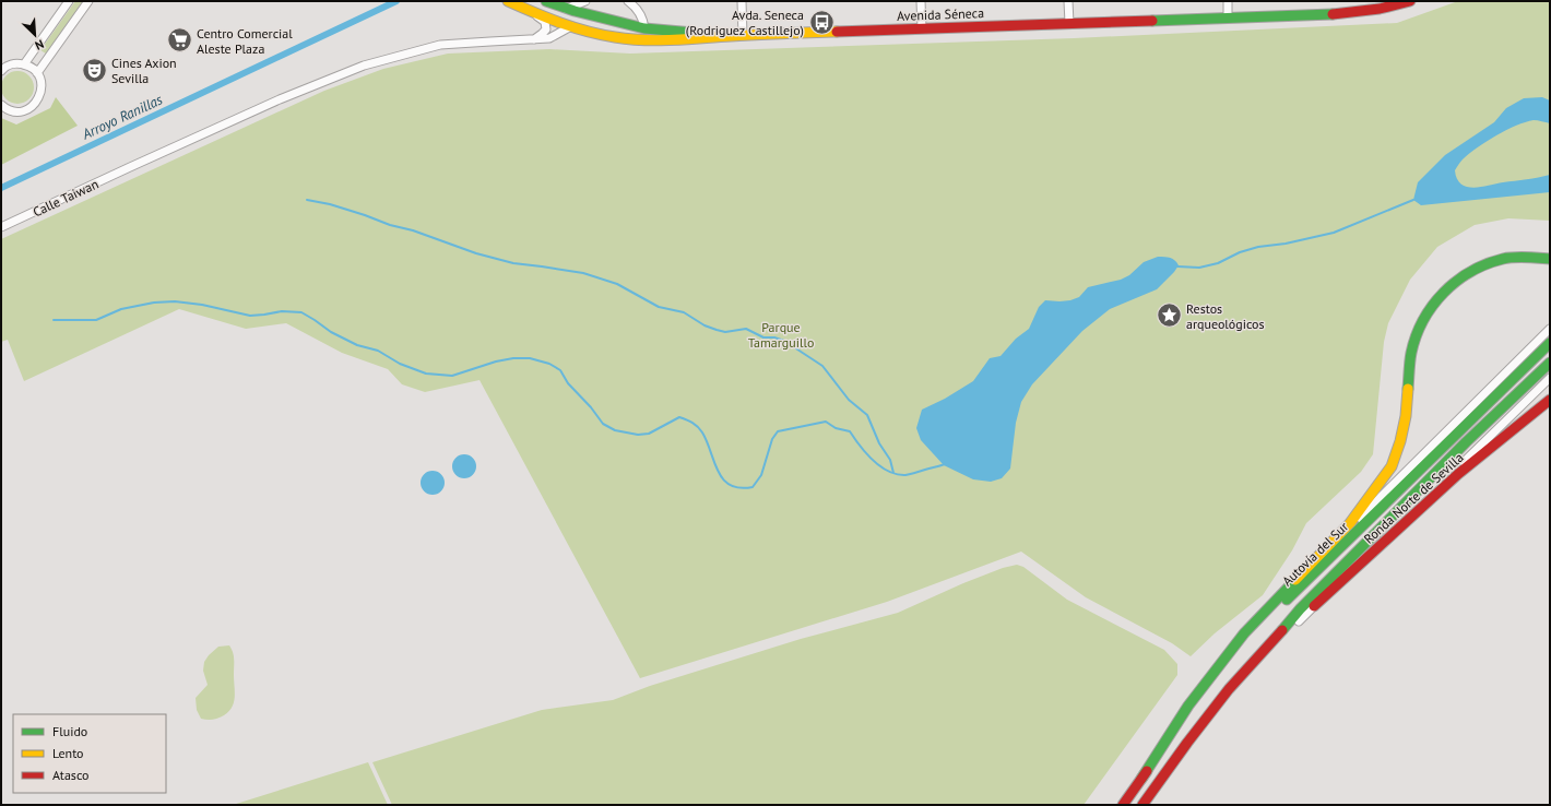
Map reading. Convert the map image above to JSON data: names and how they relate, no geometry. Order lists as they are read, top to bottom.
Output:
{
  "streets": {
    "main road": ["Avenida Séneca", "Ronda Norte de Sevilla", "Autovía del Sur"],
    "street": ["Calle Taiwan"]
  },
  "crossings": [
    ["Avenida Séneca", "Calle Taiwan"],
    ["Ronda Norte de Sevilla", "Autovía del Sur"]
  ],
  "water": ["Arroyo Ranillas"],
  "parks": ["Parque Tamarguillo"],
  "places": {
    "bus stop": ["Avda. Seneca (Rodriguez Castillejo)"],
    "supermarket": ["Centro Comercial Aleste Plaza"],
    "theatre": ["Cines Axion Sevilla"],
    "place": ["Restos arqueológicos"]
  },
  "legend": ["Fluido", "Lento", "Atasco"],
  "north": "bottom right"
}
